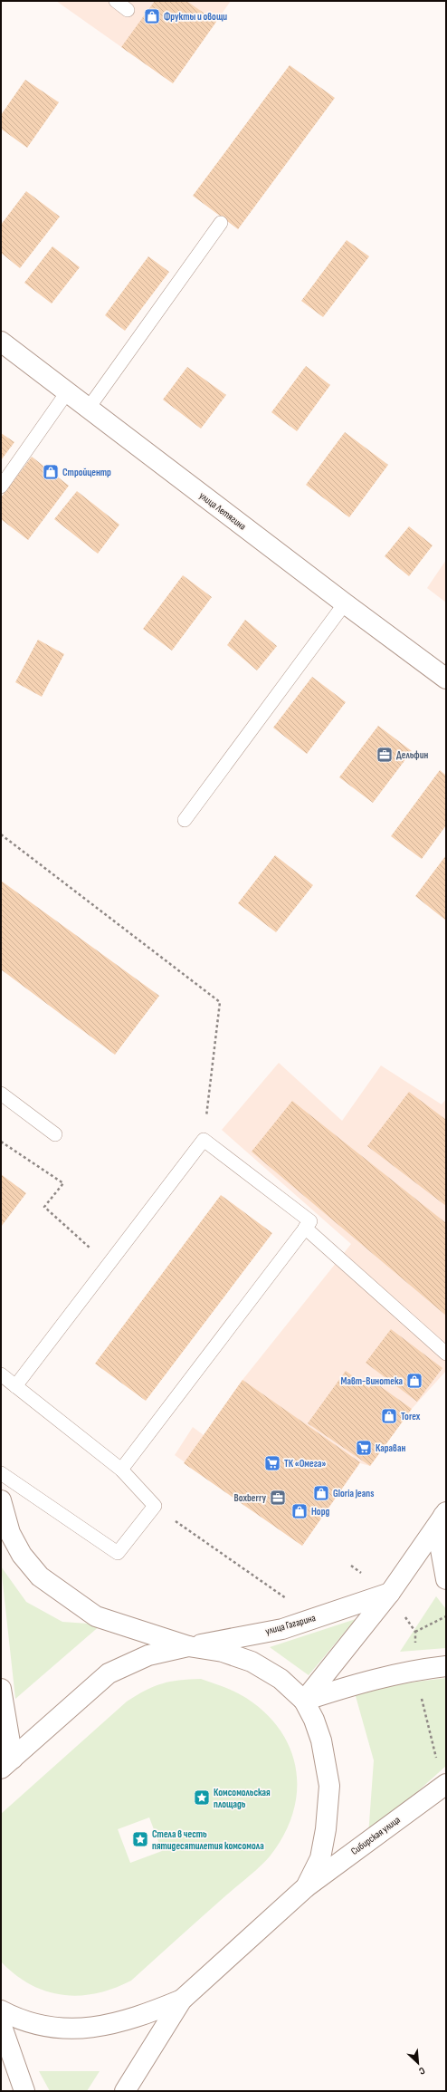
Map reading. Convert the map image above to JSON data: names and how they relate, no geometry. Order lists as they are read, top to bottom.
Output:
{
  "streets": {
    "main road": ["улица Летягина", "улица Гагарина", "Сибирская улица"]
  },
  "places": {
    "shop": [
      "Фрукты и овощи",
      "Стройцентр",
      "Мавт-Винотека",
      "Torex",
      "Gloria Jeans",
      "Норд"
    ],
    "office": ["Дельфин", "Boxberry"],
    "supermarket": ["Караван", "ТК «Омега»"],
    "place": ["Комсомольская площадь", "Стела в честь пятидесятилетия комсомола"]
  },
  "north": "bottom right"
}
